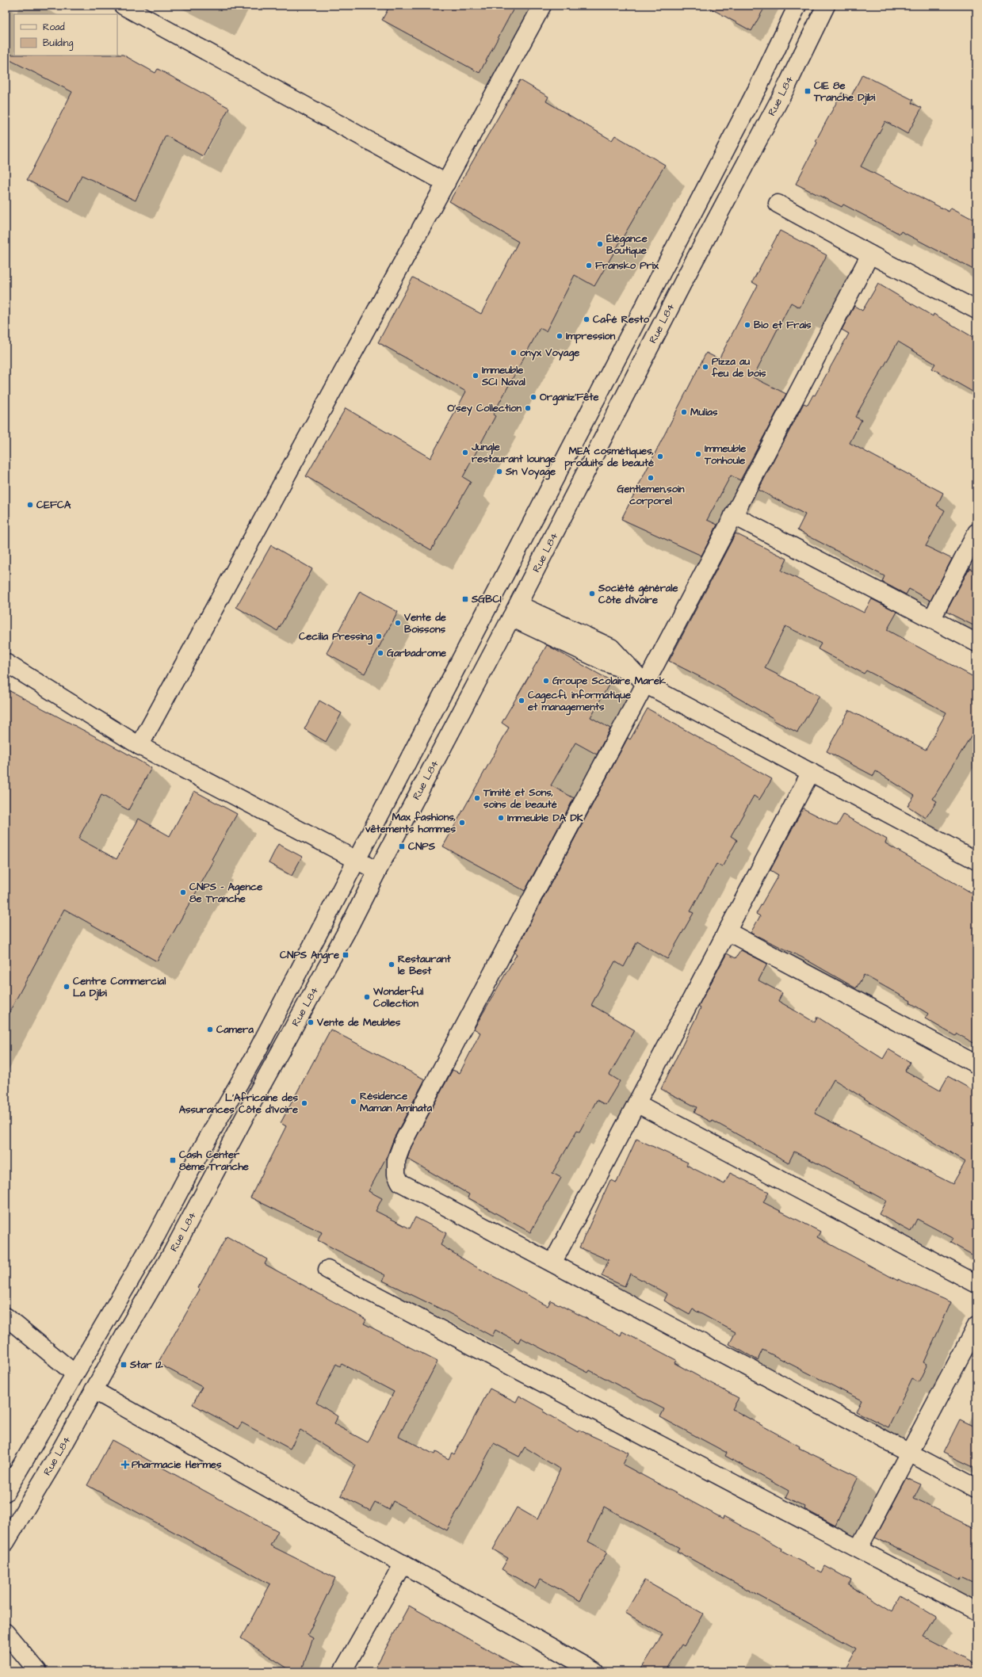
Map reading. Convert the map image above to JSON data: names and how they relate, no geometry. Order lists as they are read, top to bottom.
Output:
{
  "streets": {
    "street": ["Rue L84"]
  },
  "places": {
    "transit": [
      "CIE 8e Tranche Djibi",
      "SGBCI",
      "CNPS",
      "CNPS Angre",
      "Cash Center 8ème Tranche",
      "Star 12"
    ],
    "other": [
      "Élégance Boutique",
      "Fransko Prix",
      "Café Resto",
      "Bio et Frais",
      "Impression",
      "onyx Voyage",
      "Pizza au feu de bois",
      "Immeuble SCI Naval",
      "Organiz'Fête",
      "O'sey Collection",
      "Mulias",
      "Jungle restaurant lounge",
      "Immeuble Tonhoule",
      "MEA cosmétiques, produits de beauté",
      "Sn Voyage",
      "Gentlemen,soin corporel",
      "CEFCA",
      "Société générale Côte d’Ivoire",
      "Vente de Boissons",
      "Cecilia Pressing",
      "Garbadrome",
      "Groupe Scolaire Marek",
      "Cagecfi, informatique et managements",
      "Timité et Sons, soins de beauté",
      "Immeuble DA DK",
      "Max fashions, vêtements hommes",
      "CNPS - Agence 8e Tranche",
      "Restaurant le Best",
      "Centre Commercial La Djibi",
      "Wonderful Collection",
      "Vente de Meubles",
      "Camera",
      "Résidence Maman Aminata",
      "L'Africaine des Assurances Côte d'Ivoire"
    ],
    "health": ["Pharmacie Hermes"]
  },
  "legend": ["Road", "Building"]
}
